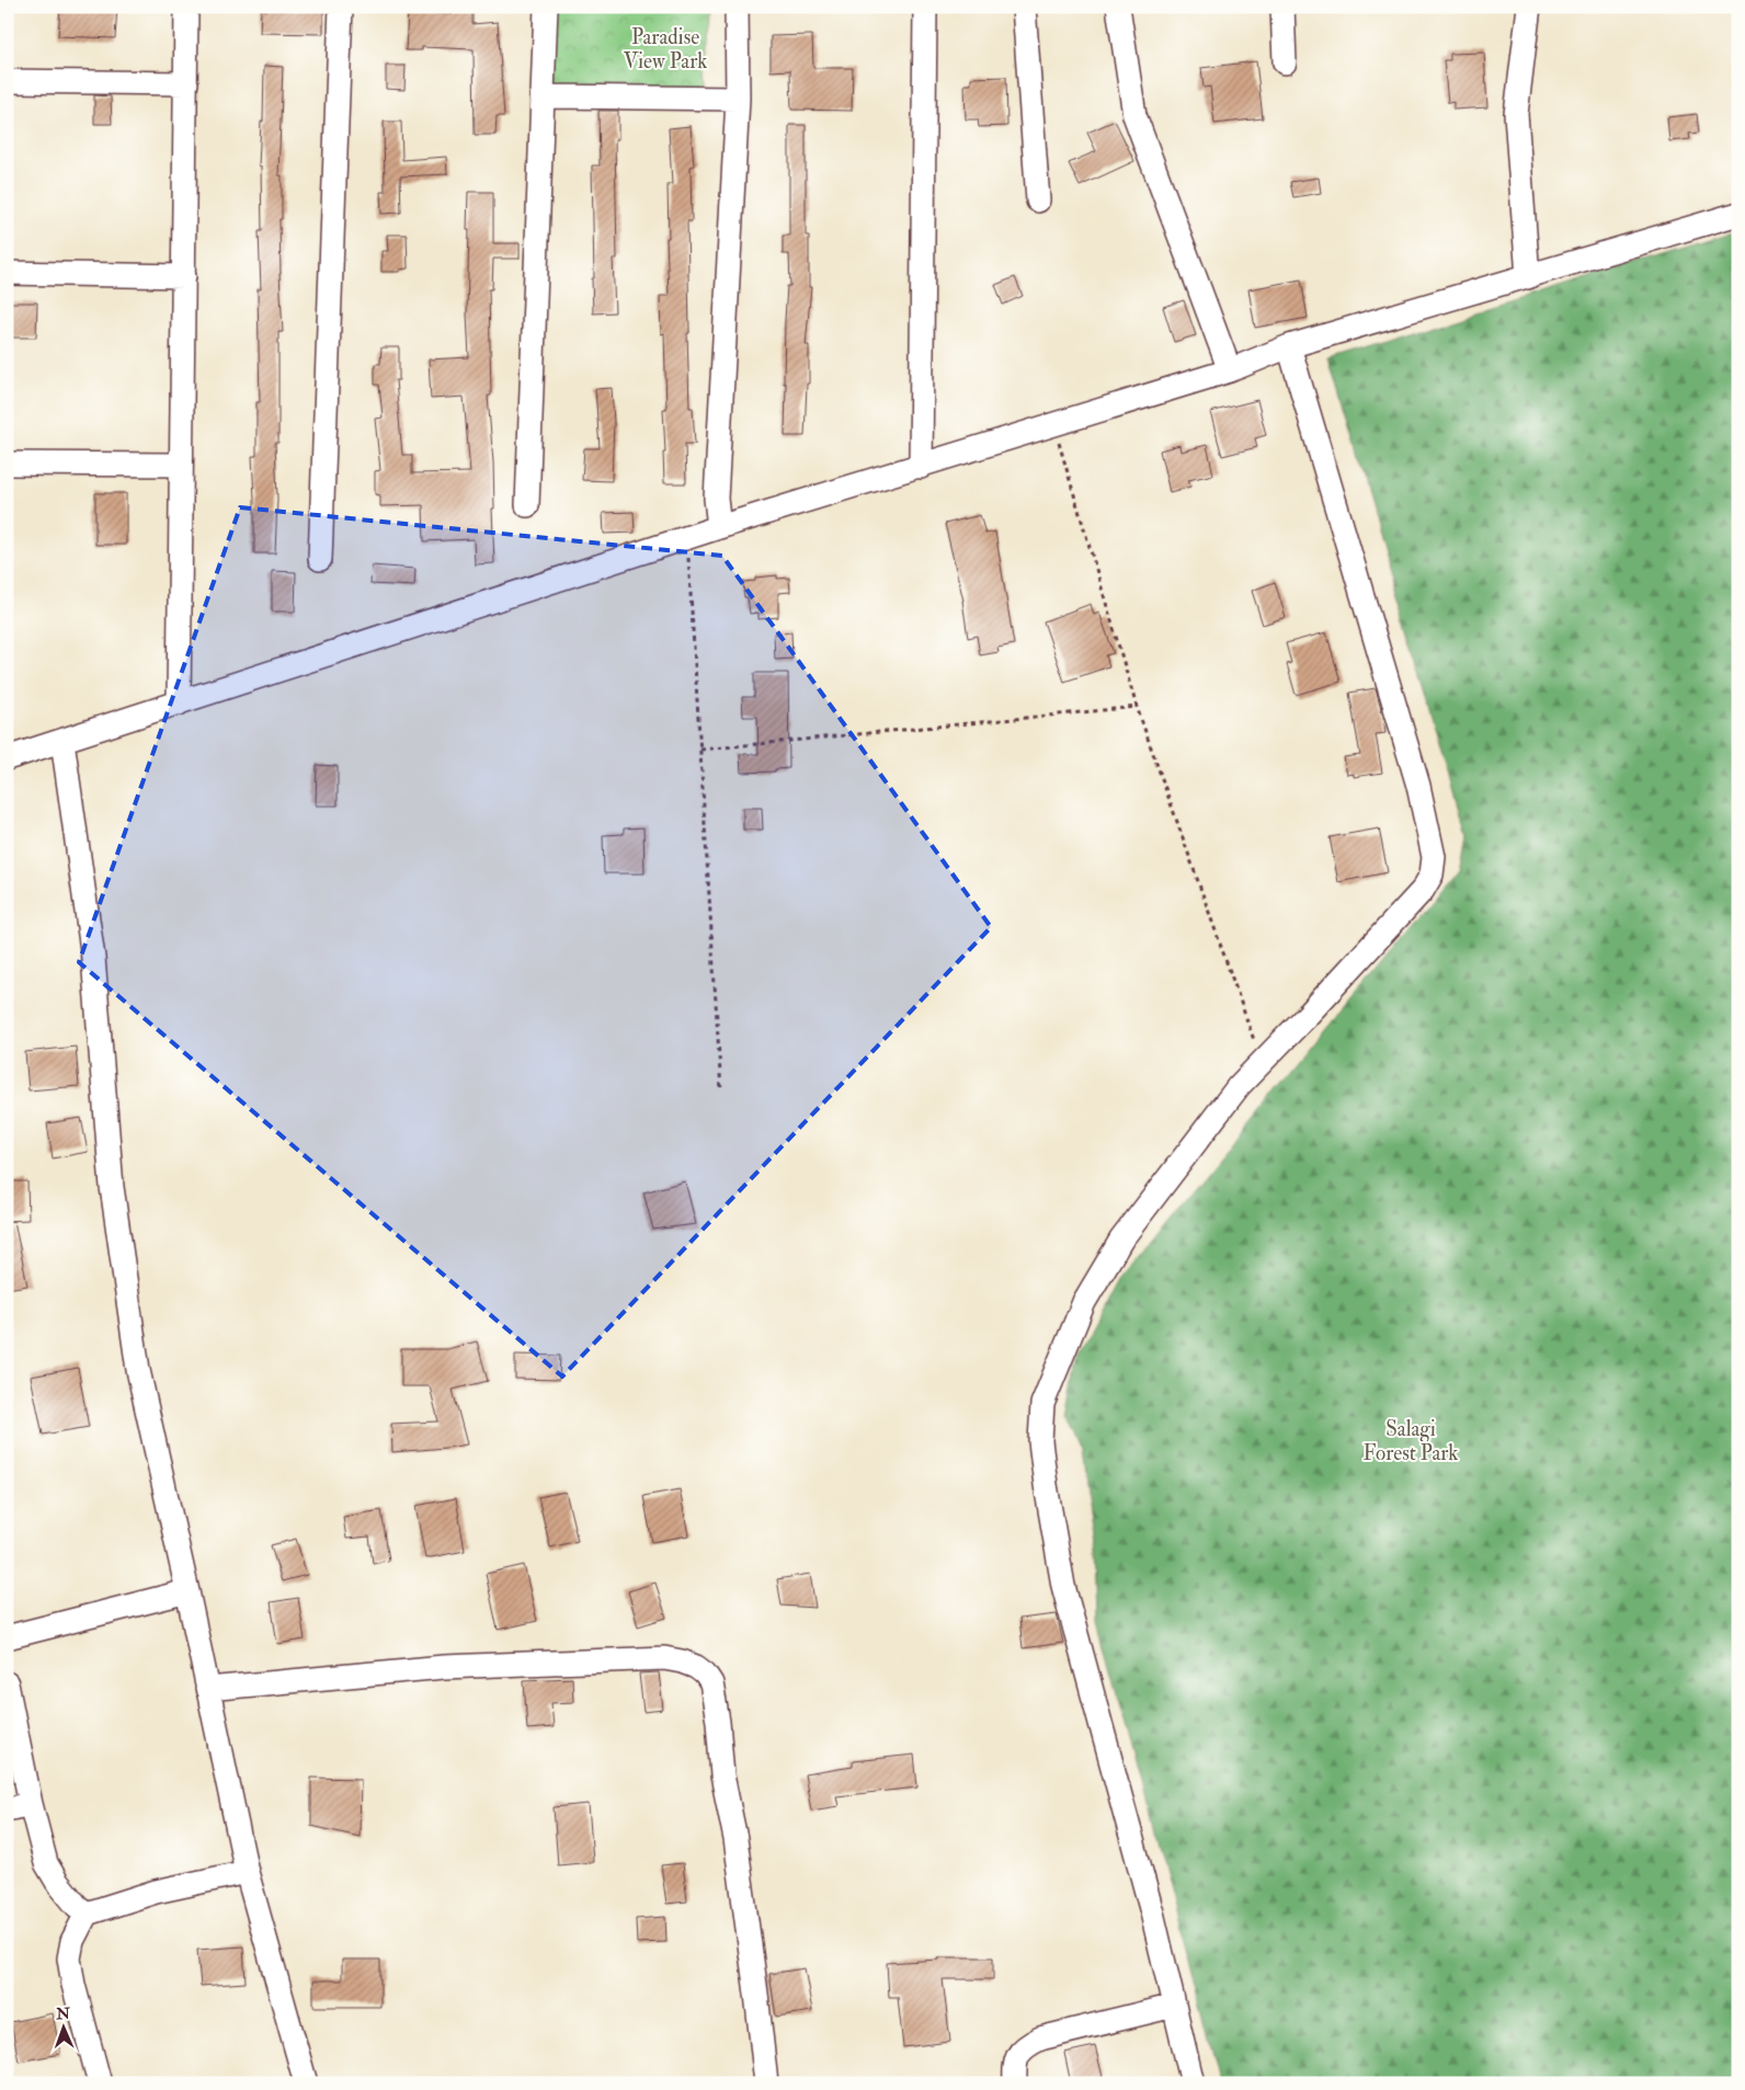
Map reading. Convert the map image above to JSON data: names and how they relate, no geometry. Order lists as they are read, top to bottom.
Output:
{
  "parks": ["Paradise View Park", "Salagi Forest Park"],
  "north": "top"
}
